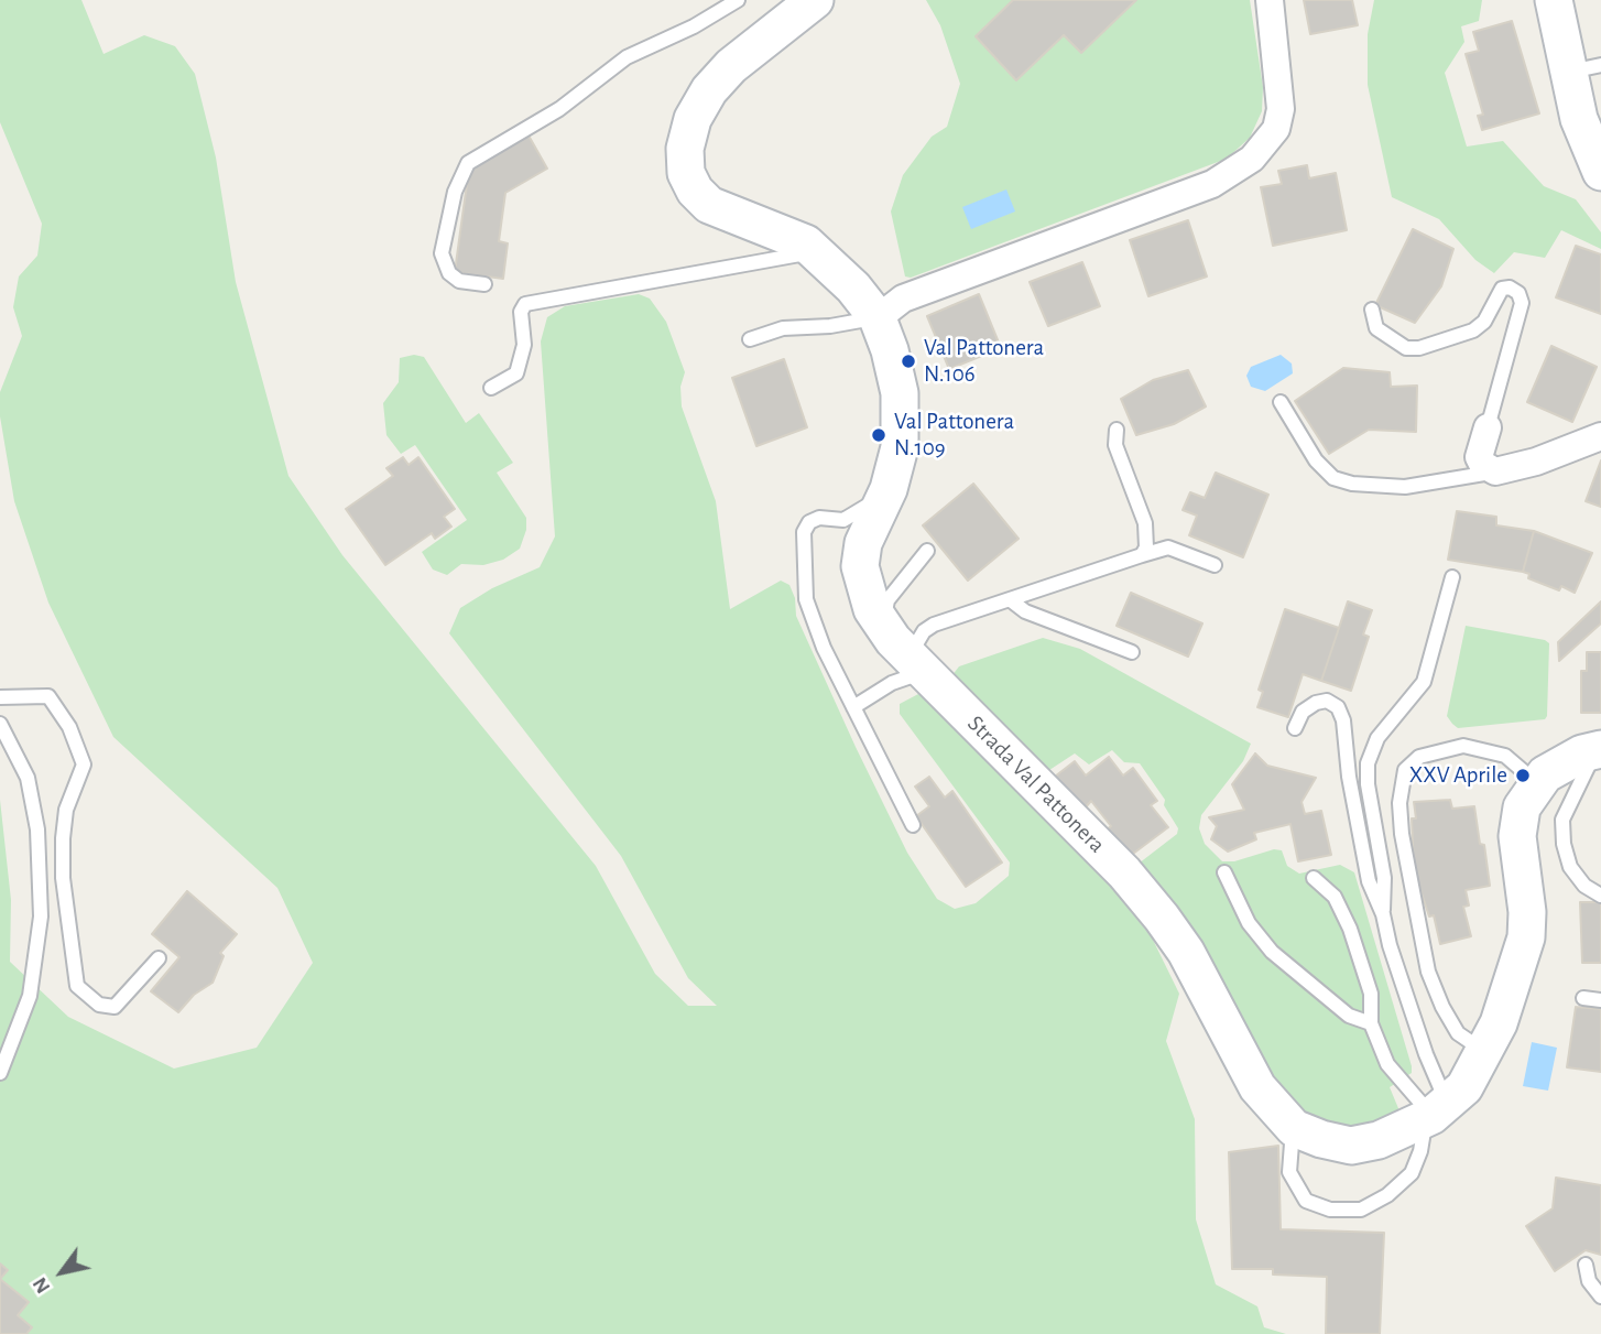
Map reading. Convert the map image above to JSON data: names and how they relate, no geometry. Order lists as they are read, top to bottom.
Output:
{
  "streets": {
    "street": ["Strada Val Pattonera"]
  },
  "places": ["Val Pattonera N.106", "Val Pattonera N.109", "XXV Aprile"],
  "north": "bottom left"
}
